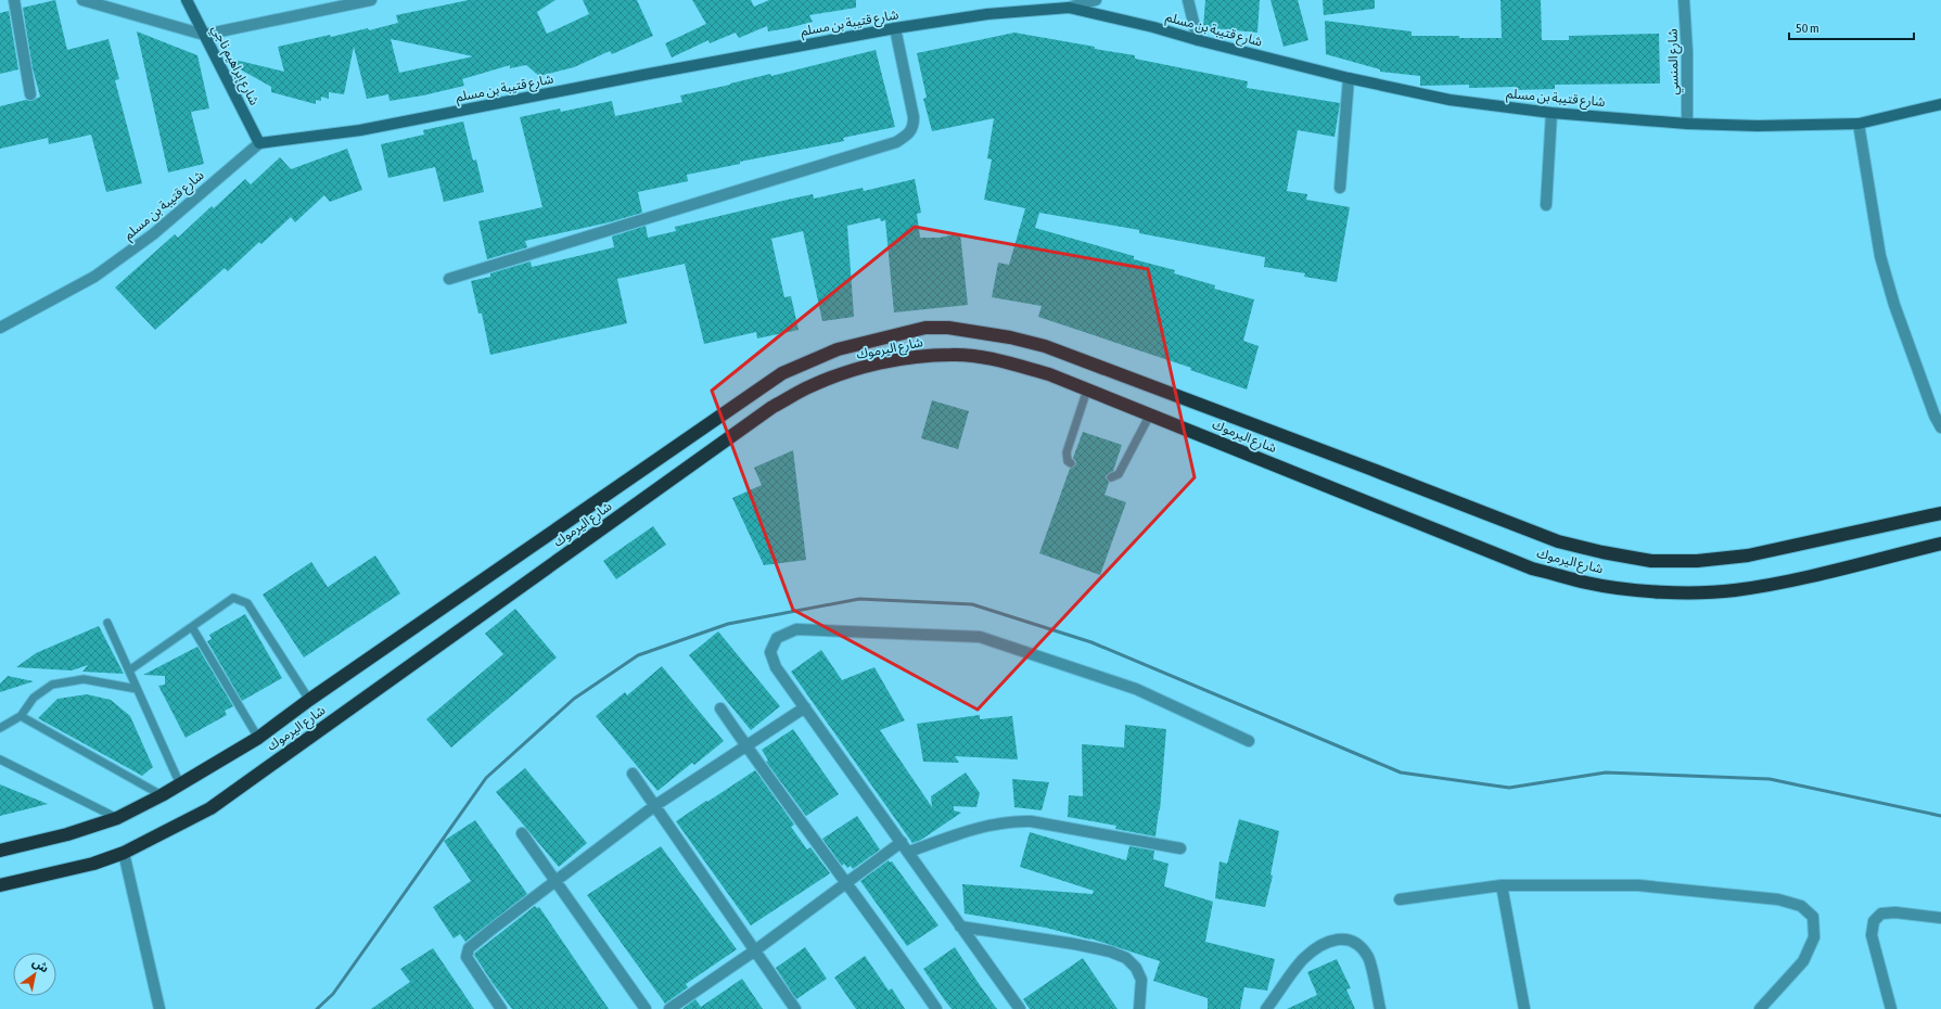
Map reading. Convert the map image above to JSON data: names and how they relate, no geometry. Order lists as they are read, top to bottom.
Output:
{
  "streets": {
    "highway": ["شارع اليرموك"],
    "street": ["شارع قتيبة بن مسلم", "شارع المنسي", "شارع إبراهيم ناجي"]
  },
  "crossings": [
    ["شارع قتيبة بن مسلم", "شارع المنسي"],
    ["شارع قتيبة بن مسلم", "شارع إبراهيم ناجي"]
  ],
  "scale_bar": "50 m",
  "north": "top right"
}
